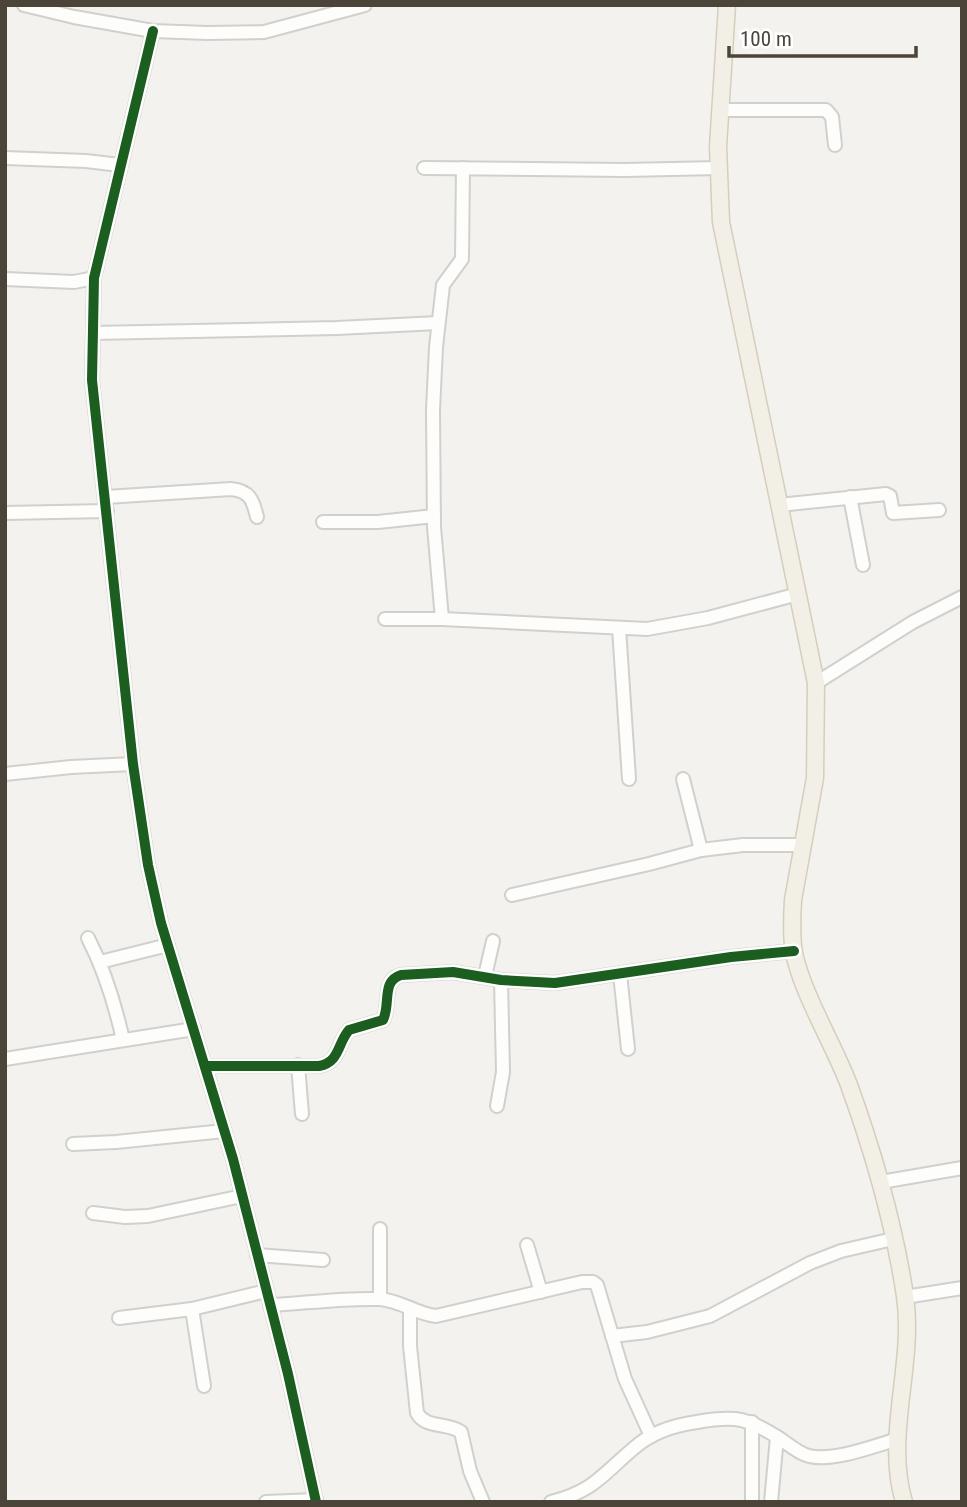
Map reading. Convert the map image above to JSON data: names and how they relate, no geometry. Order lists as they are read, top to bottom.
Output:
{
  "scale_bar": "100 m"
}
